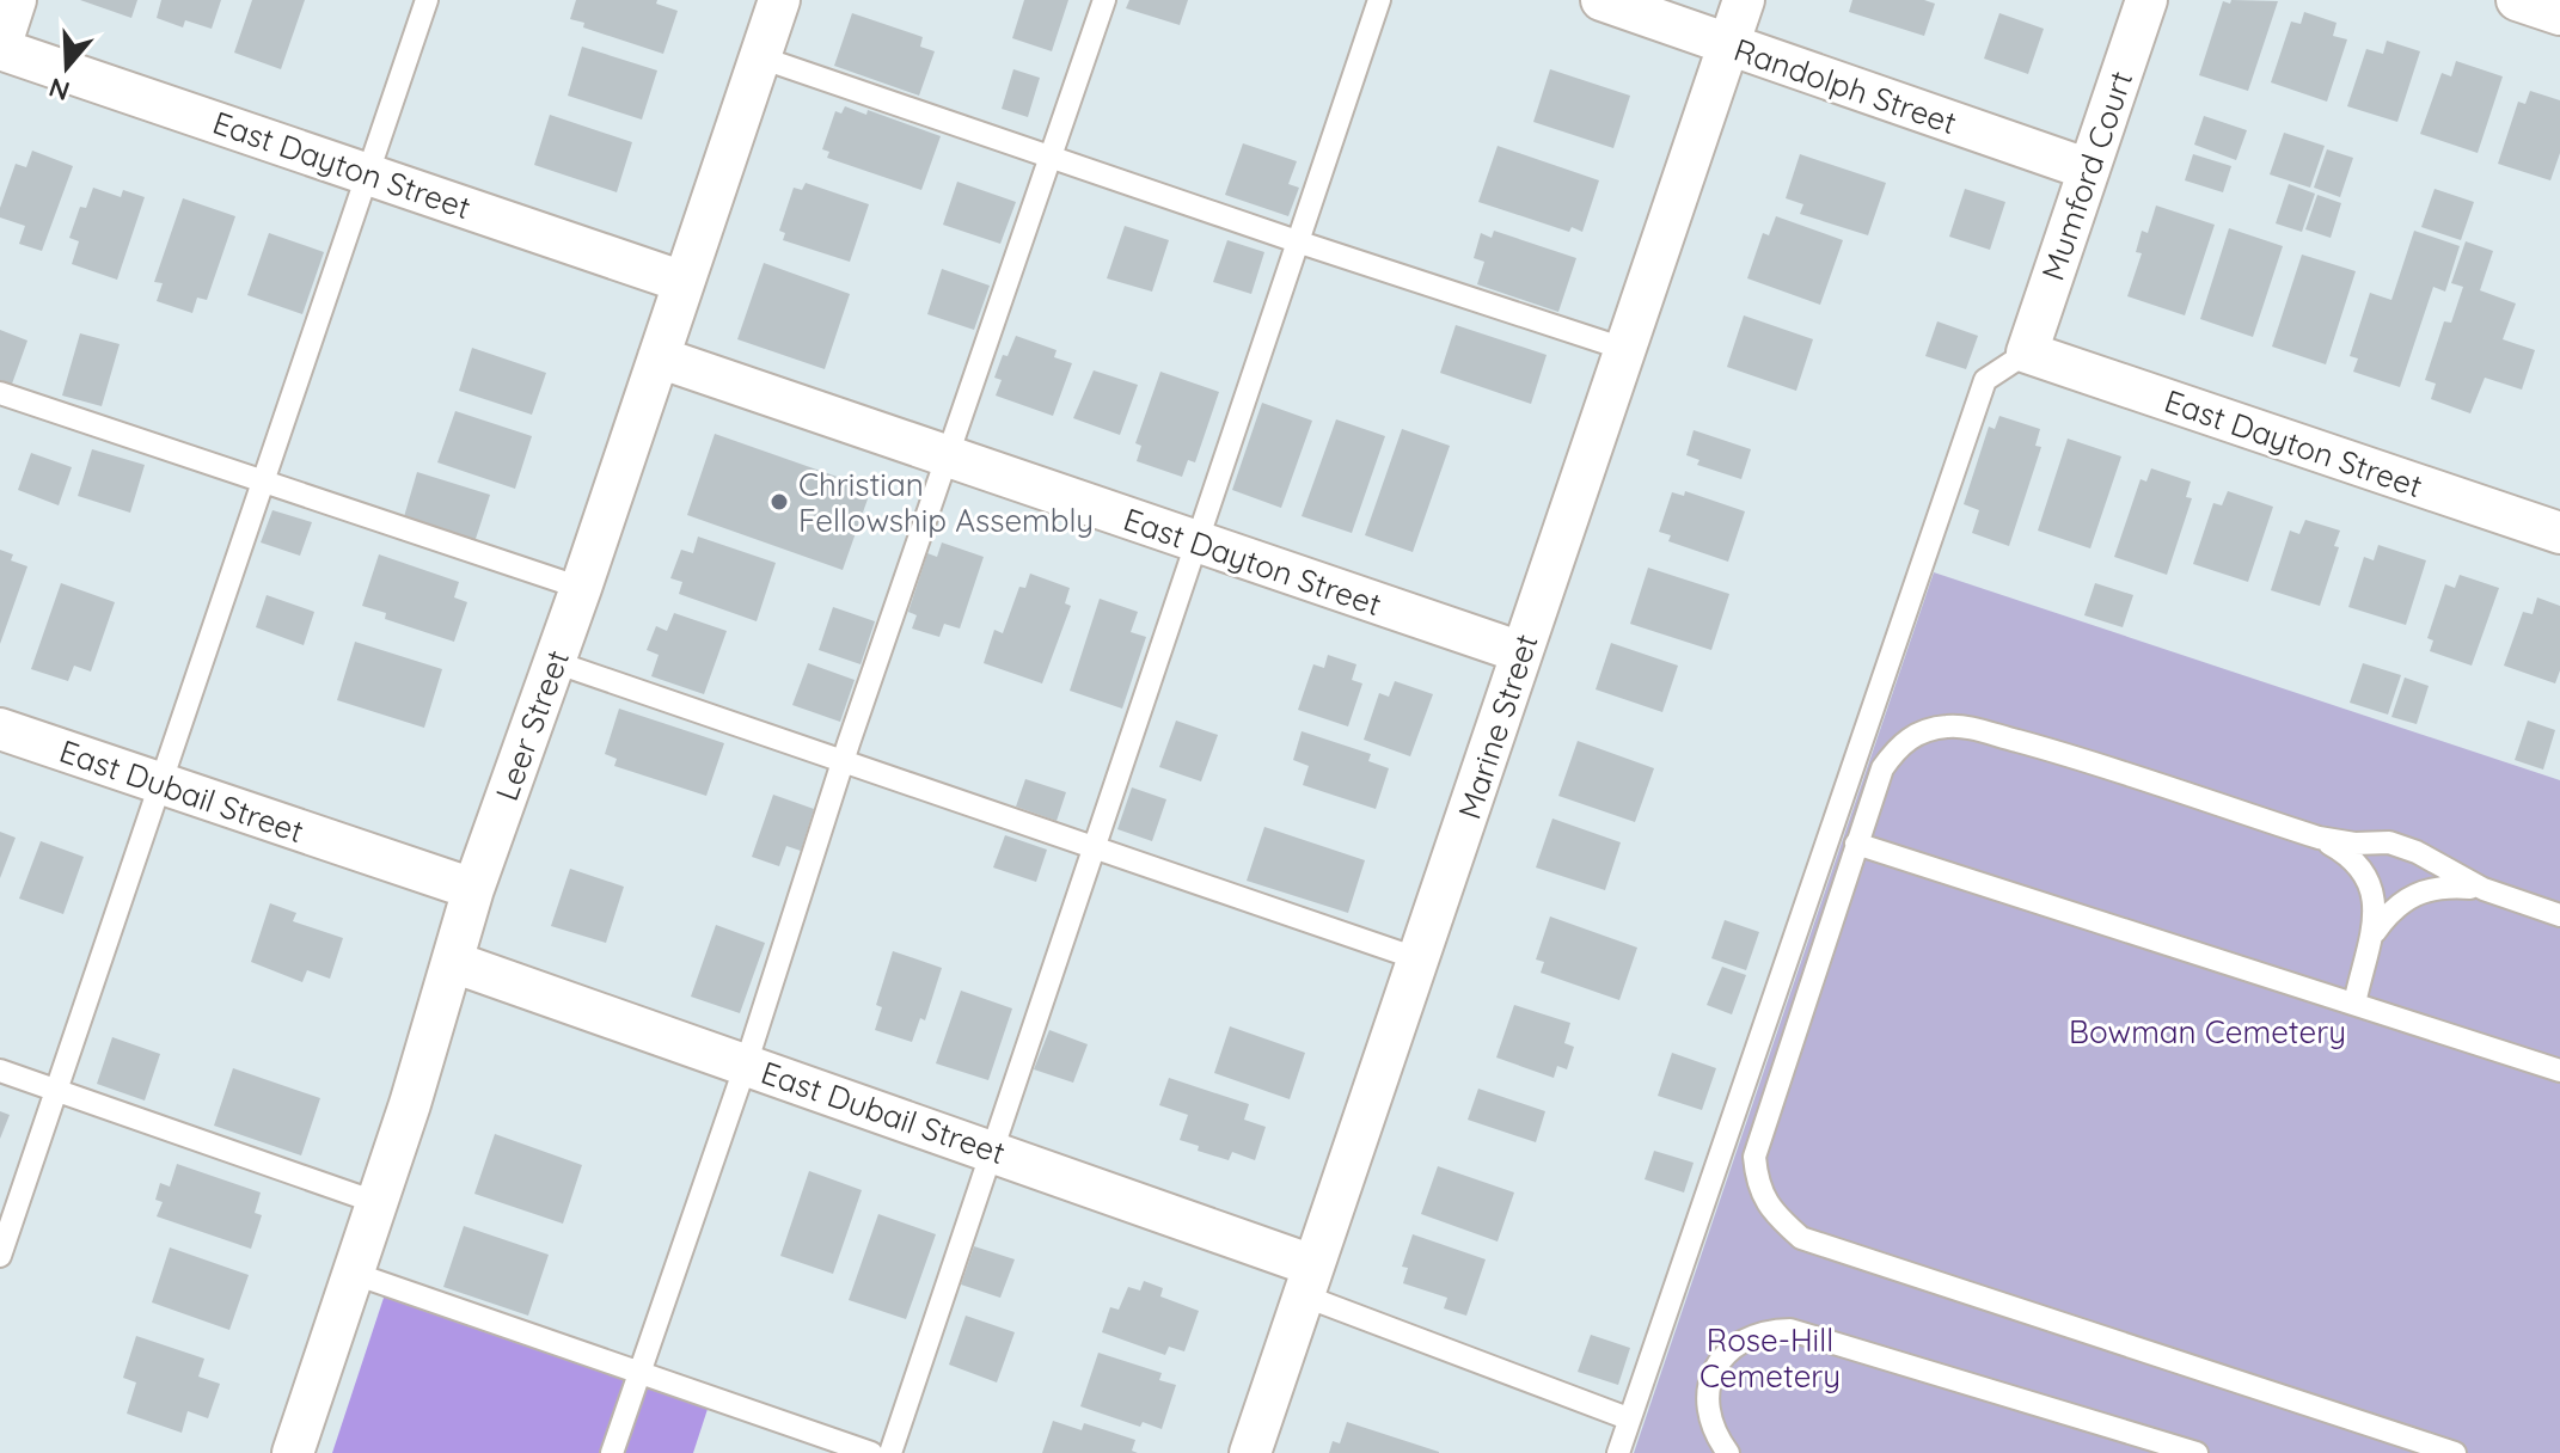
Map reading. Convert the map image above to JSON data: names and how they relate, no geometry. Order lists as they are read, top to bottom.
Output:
{
  "streets": {
    "street": [
      "Randolph Street",
      "East Dayton Street",
      "Mumford Court",
      "Leer Street",
      "Marine Street",
      "East Dubail Street"
    ]
  },
  "crossings": [
    ["Randolph Street", "Mumford Court"],
    ["Randolph Street", "Marine Street"],
    ["East Dayton Street", "Mumford Court"],
    ["East Dayton Street", "Leer Street"],
    ["East Dayton Street", "Marine Street"],
    ["Leer Street", "East Dubail Street"],
    ["Marine Street", "East Dubail Street"]
  ],
  "parks": ["Bowman Cemetery", "Rose-Hill Cemetery"],
  "places": ["Christian Fellowship Assembly"],
  "north": "bottom"
}
